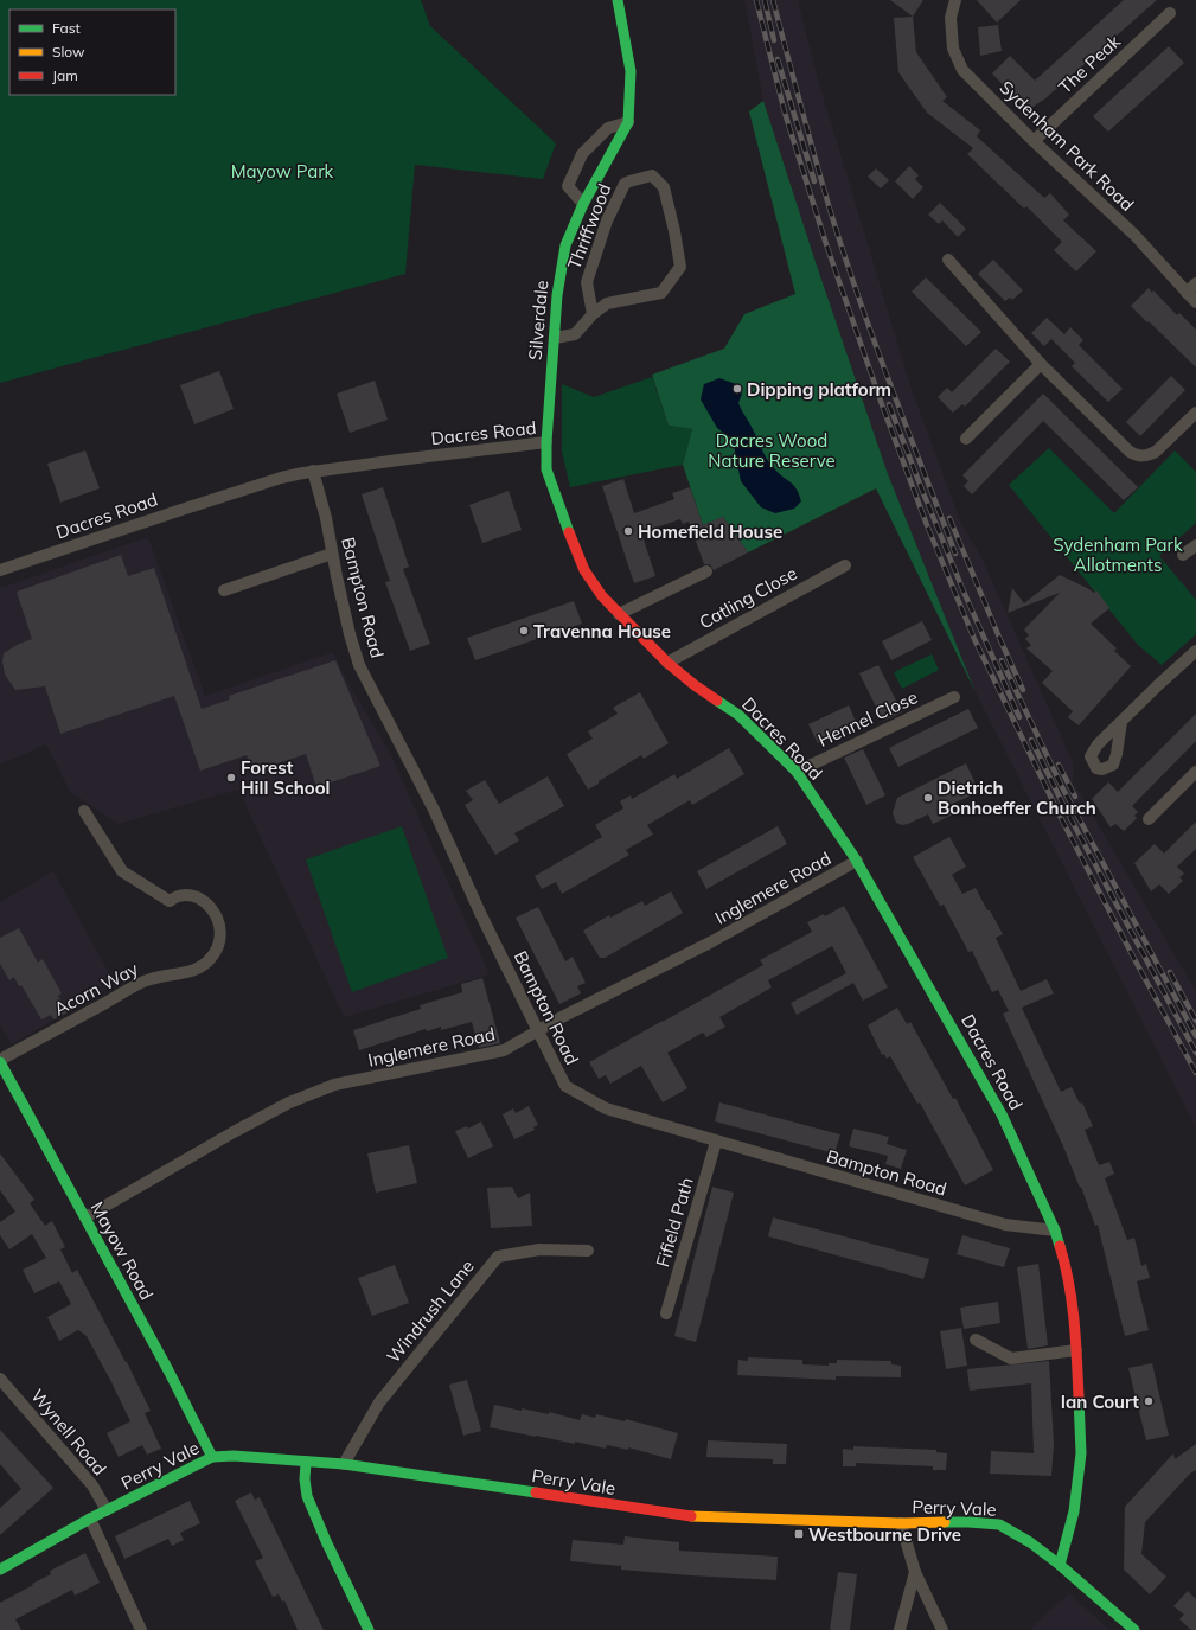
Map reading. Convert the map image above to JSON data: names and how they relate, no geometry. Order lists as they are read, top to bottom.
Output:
{
  "streets": {
    "street": [
      "The Peak",
      "Sydenham Park Road",
      "Thriffwood",
      "Silverdale",
      "Dacres Road",
      "Bampton Road",
      "Catling Close",
      "Hennel Close",
      "Inglemere Road",
      "Acorn Way",
      "Fifield Path",
      "Mayow Road",
      "Windrush Lane",
      "Wynell Road",
      "Perry Vale"
    ]
  },
  "crossings": [
    ["The Peak", "Sydenham Park Road"],
    ["Thriffwood", "Silverdale"],
    ["Silverdale", "Dacres Road"],
    ["Dacres Road", "Bampton Road"],
    ["Dacres Road", "Catling Close"],
    ["Dacres Road", "Hennel Close"],
    ["Dacres Road", "Inglemere Road"],
    ["Dacres Road", "Perry Vale"],
    ["Bampton Road", "Inglemere Road"],
    ["Bampton Road", "Fifield Path"],
    ["Inglemere Road", "Mayow Road"],
    ["Acorn Way", "Mayow Road"],
    ["Mayow Road", "Perry Vale"],
    ["Windrush Lane", "Perry Vale"],
    ["Wynell Road", "Perry Vale"]
  ],
  "parks": ["Mayow Park", "Dacres Wood Nature Reserve", "Sydenham Park Allotments"],
  "places": {
    "other": [
      "Dipping platform",
      "Homefield House",
      "Travenna House",
      "Forest Hill School",
      "Dietrich Bonhoeffer Church",
      "Ian Court"
    ],
    "transit": ["Westbourne Drive"]
  },
  "legend": ["Fast", "Slow", "Jam"]
}
